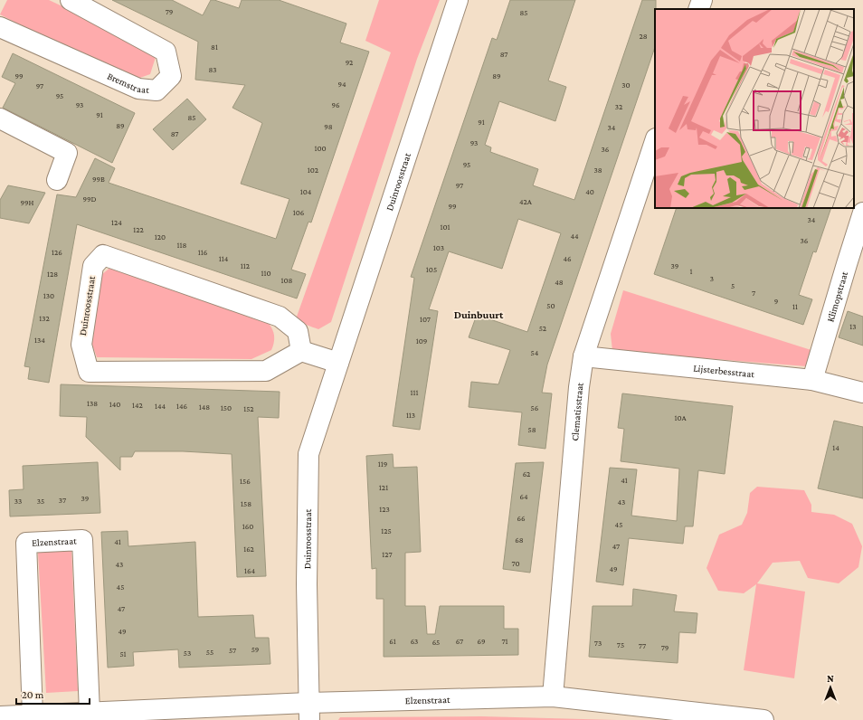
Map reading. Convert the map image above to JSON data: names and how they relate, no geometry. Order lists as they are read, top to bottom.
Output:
{
  "streets": {
    "street": [
      "Bremstraat",
      "Duinroosstraat",
      "Klimopstraat",
      "Lijsterbesstraat",
      "Clematisstraat",
      "Elzenstraat"
    ]
  },
  "crossings": [
    ["Duinroosstraat", "Elzenstraat"],
    ["Klimopstraat", "Lijsterbesstraat"],
    ["Lijsterbesstraat", "Clematisstraat"],
    ["Clematisstraat", "Elzenstraat"]
  ],
  "districts": ["Duinbuurt"],
  "house_numbers": [
    "79",
    "85",
    "28",
    "81",
    "87",
    "92",
    "83",
    "99",
    "89",
    "94",
    "30",
    "97",
    "95",
    "93",
    "96",
    "32",
    "91",
    "85",
    "91",
    "89",
    "98",
    "34",
    "87",
    "93",
    "100",
    "36",
    "95",
    "102",
    "38",
    "99B",
    "97",
    "104",
    "40",
    "99D",
    "42A",
    "99H",
    "99",
    "106",
    "34",
    "124",
    "101",
    "122",
    "44",
    "120",
    "36",
    "118",
    "103",
    "126",
    "116",
    "114",
    "46",
    "112",
    "39",
    "105",
    "1",
    "110",
    "128",
    "3",
    "108",
    "48",
    "5",
    "7",
    "130",
    "9",
    "50",
    "11",
    "132",
    "107",
    "13",
    "52",
    "134",
    "109",
    "54",
    "111",
    "138",
    "140",
    "142",
    "144",
    "146",
    "148",
    "150",
    "56",
    "152",
    "113",
    "10A",
    "58",
    "14",
    "119",
    "62",
    "41",
    "156",
    "121",
    "64",
    "39",
    "37",
    "33",
    "35",
    "43",
    "158",
    "123",
    "66",
    "45",
    "160",
    "125",
    "68",
    "41",
    "47",
    "162",
    "127",
    "70",
    "43",
    "49",
    "164",
    "45",
    "47",
    "49",
    "61",
    "63",
    "67",
    "69",
    "71",
    "65",
    "73",
    "75",
    "77",
    "79",
    "59",
    "57",
    "55",
    "53",
    "51"
  ],
  "scale_bar": "20 m",
  "north": "top"
}
